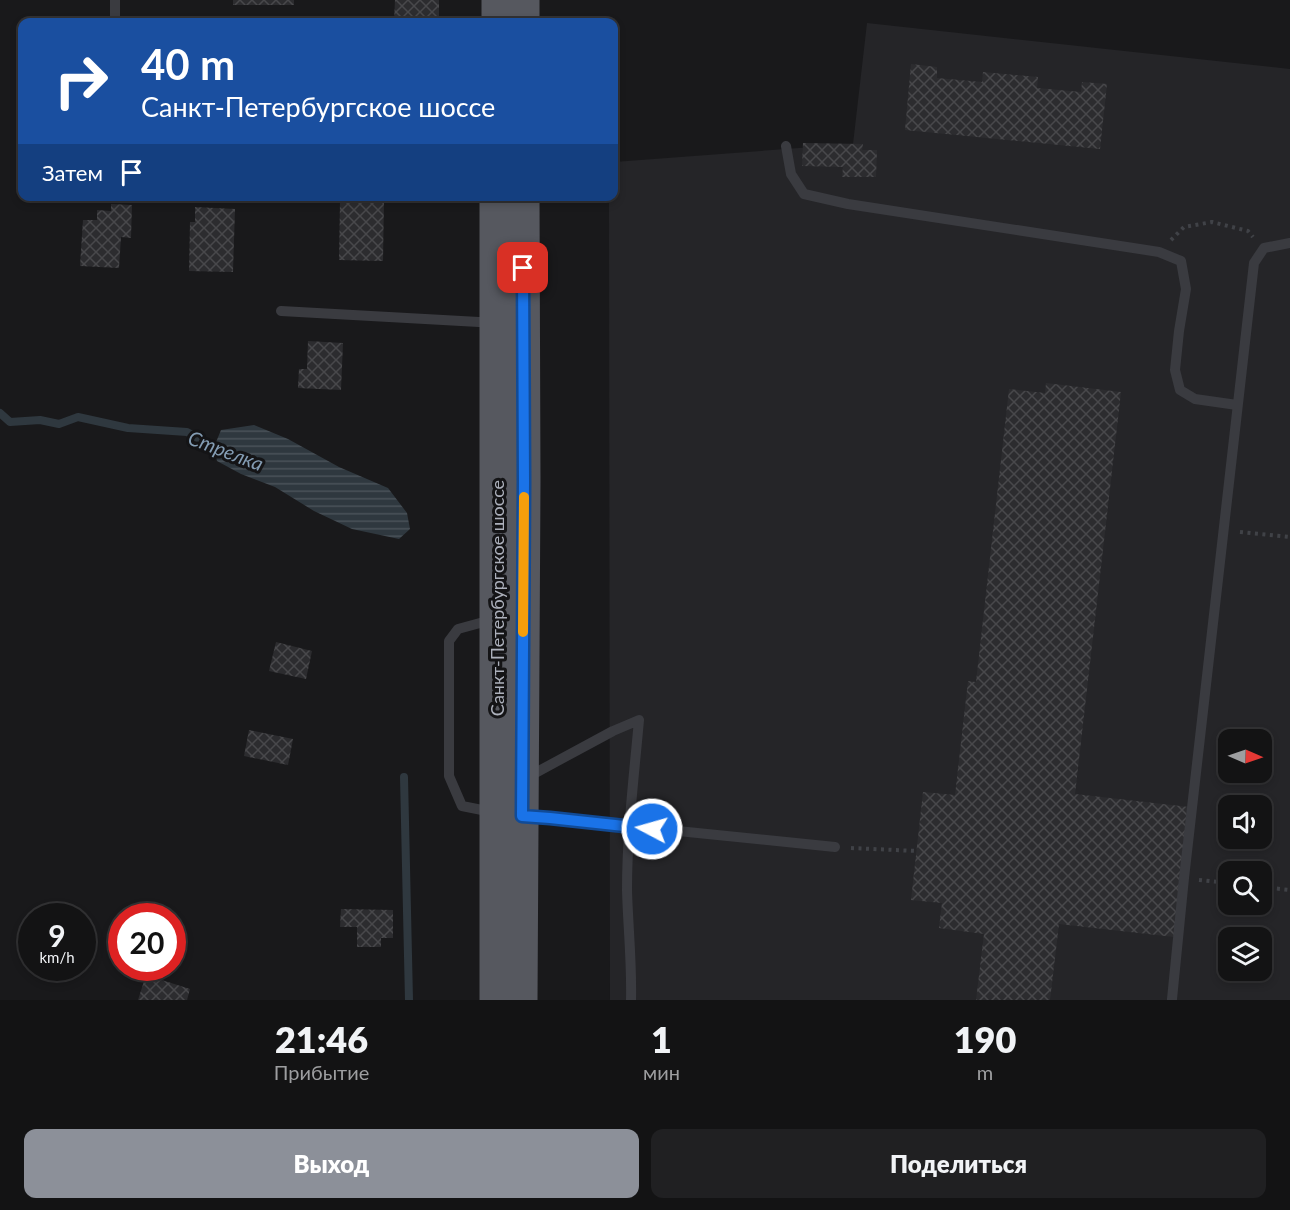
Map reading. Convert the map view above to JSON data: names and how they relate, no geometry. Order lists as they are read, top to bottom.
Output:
{
  "streets": {
    "main road": ["Санкт-Петербургское шоссе"]
  },
  "water": ["Стрелка"],
  "north": "right",
  "page": {
    "turn": ["40 m", "Санкт-Петербургское шоссе"],
    "then": "Затем",
    "speed": "9 km/h",
    "limit": "20",
    "eta": [
      "21:46",
      "Прибытие",
      "1",
      "мин",
      "190",
      "m"
    ],
    "buttons": ["Выход", "Поделиться"]
  }
}
